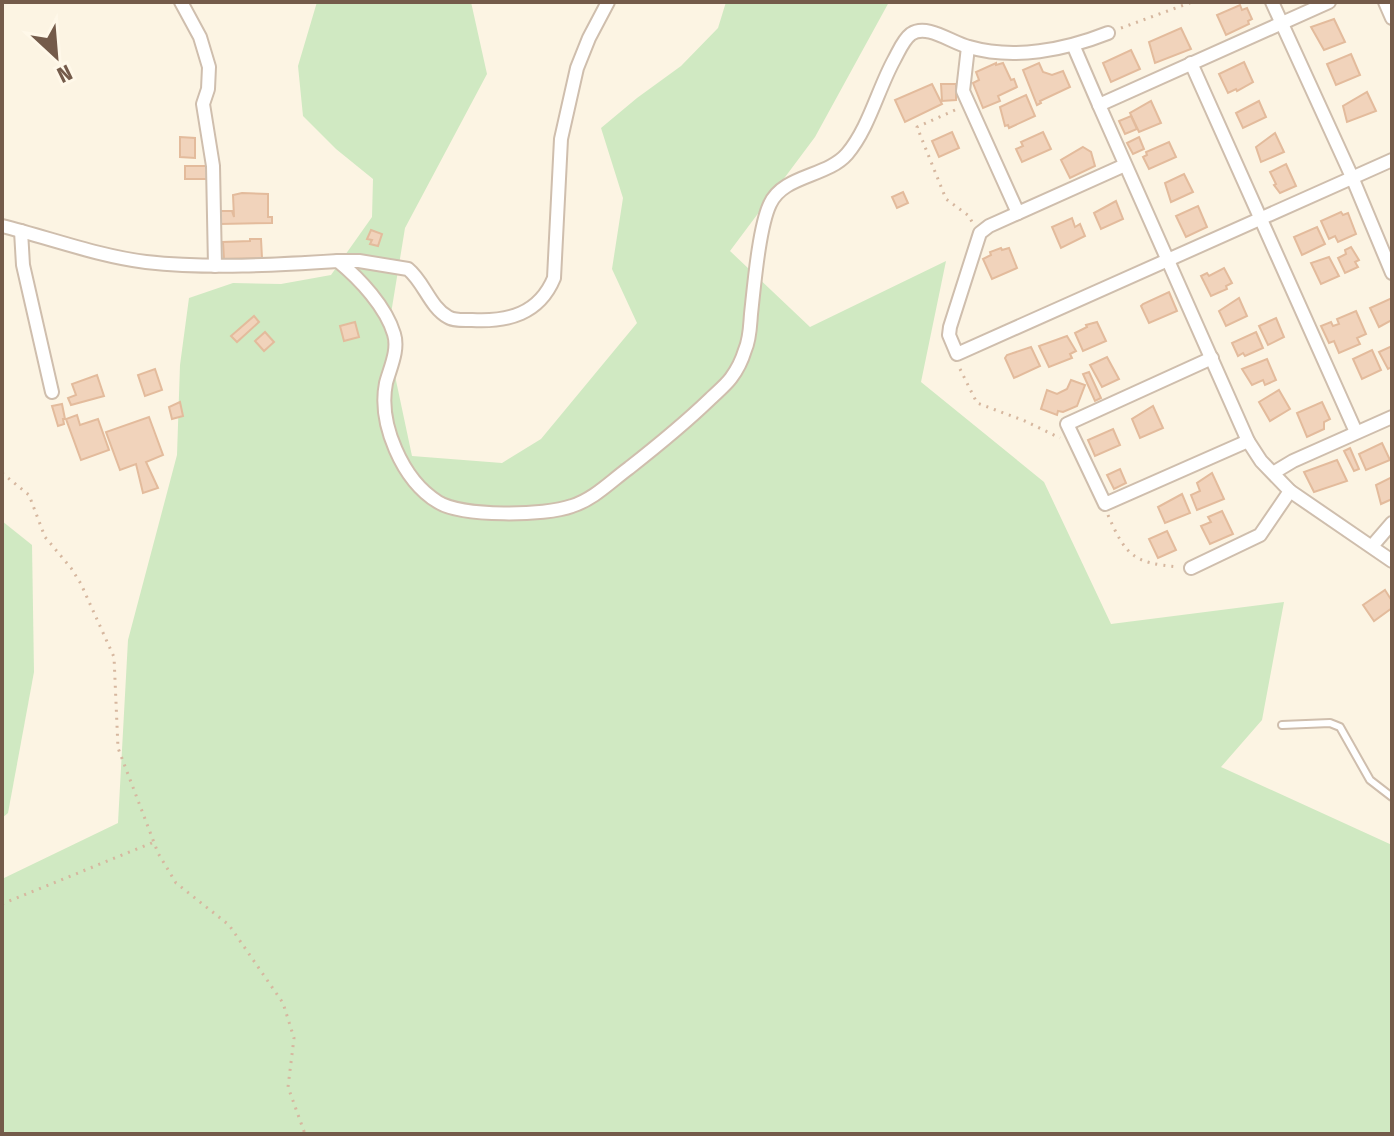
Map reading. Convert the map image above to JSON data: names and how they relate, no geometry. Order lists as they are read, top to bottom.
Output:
{
  "north": "bottom right"
}
